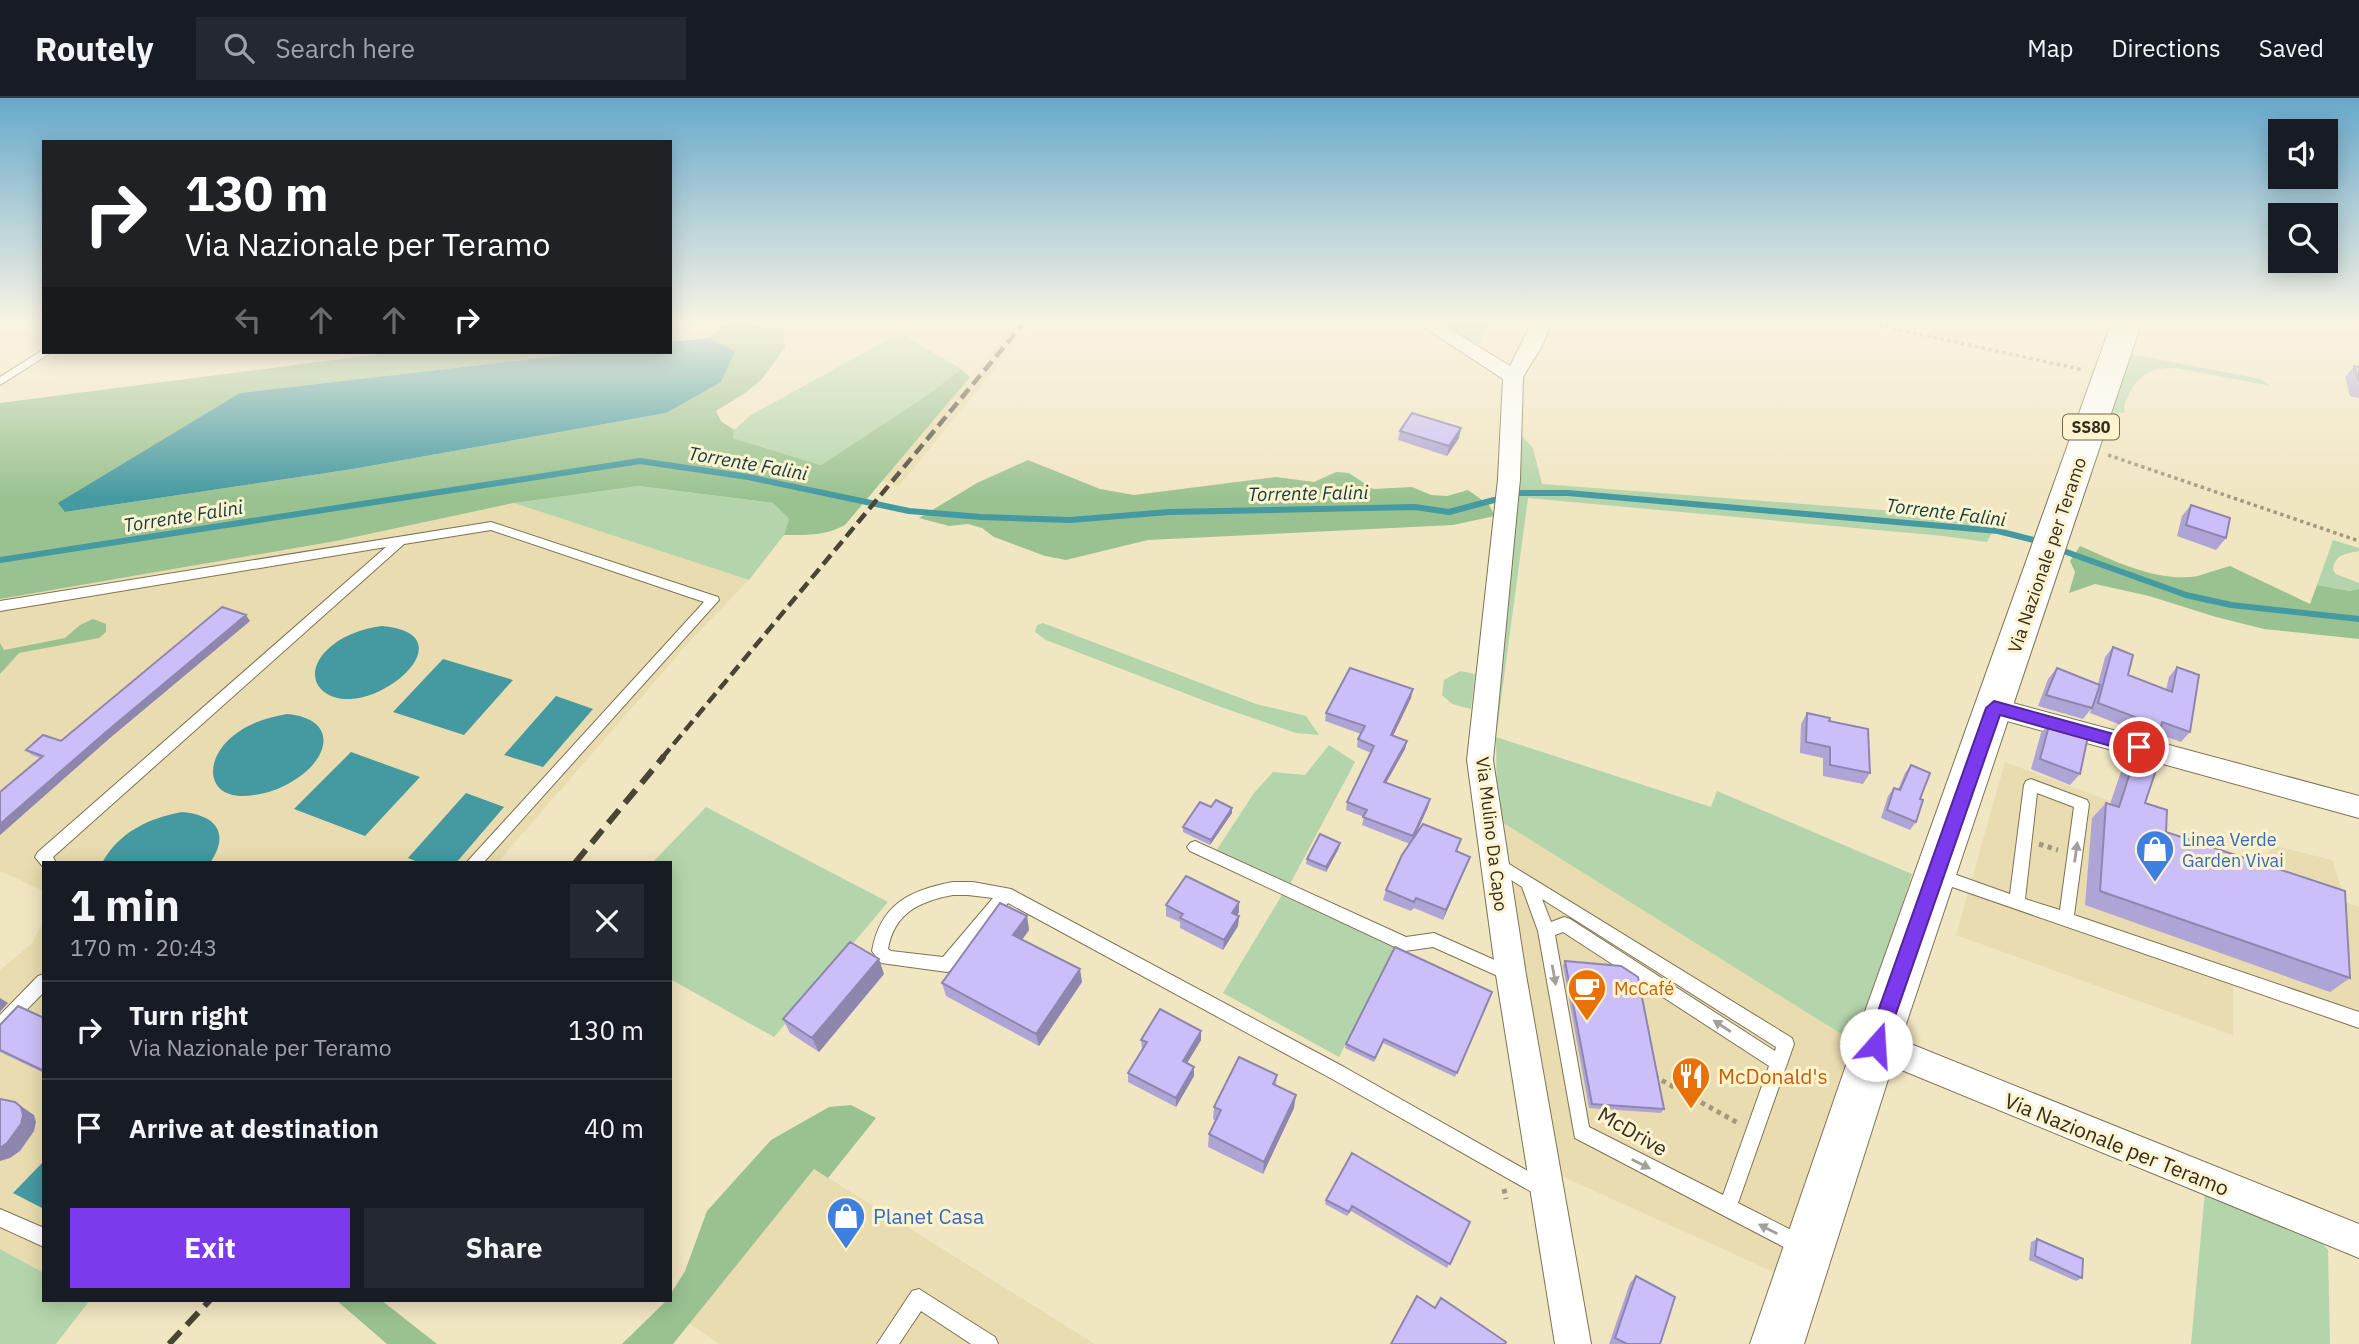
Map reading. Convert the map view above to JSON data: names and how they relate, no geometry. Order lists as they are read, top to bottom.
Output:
{
  "streets": {
    "main road": ["SS80", "Via Nazionale per Teramo"],
    "street": ["Via Mulino Da Capo"],
    "lane": ["McDrive"]
  },
  "one_way": ["McDrive"],
  "water": ["Torrente Falini"],
  "places": {
    "shop": ["Linea Verde Garden Vivai", "Planet Casa"],
    "cafe": ["McCafé"],
    "restaurant": ["McDonald's"]
  },
  "page": {
    "header": "Routely",
    "search": "Search here",
    "nav": ["Map", "Directions", "Saved"],
    "turn": ["130 m", "Via Nazionale per Teramo"],
    "heading": ["1 min", "170 m · 20:43"],
    "list": [
      {
        "name": "Turn right",
        "note": "Via Nazionale per Teramo",
        "value": "130 m"
      },
      {
        "name": "Arrive at destination",
        "value": "40 m"
      }
    ],
    "buttons": ["Exit", "Share"]
  }
}
